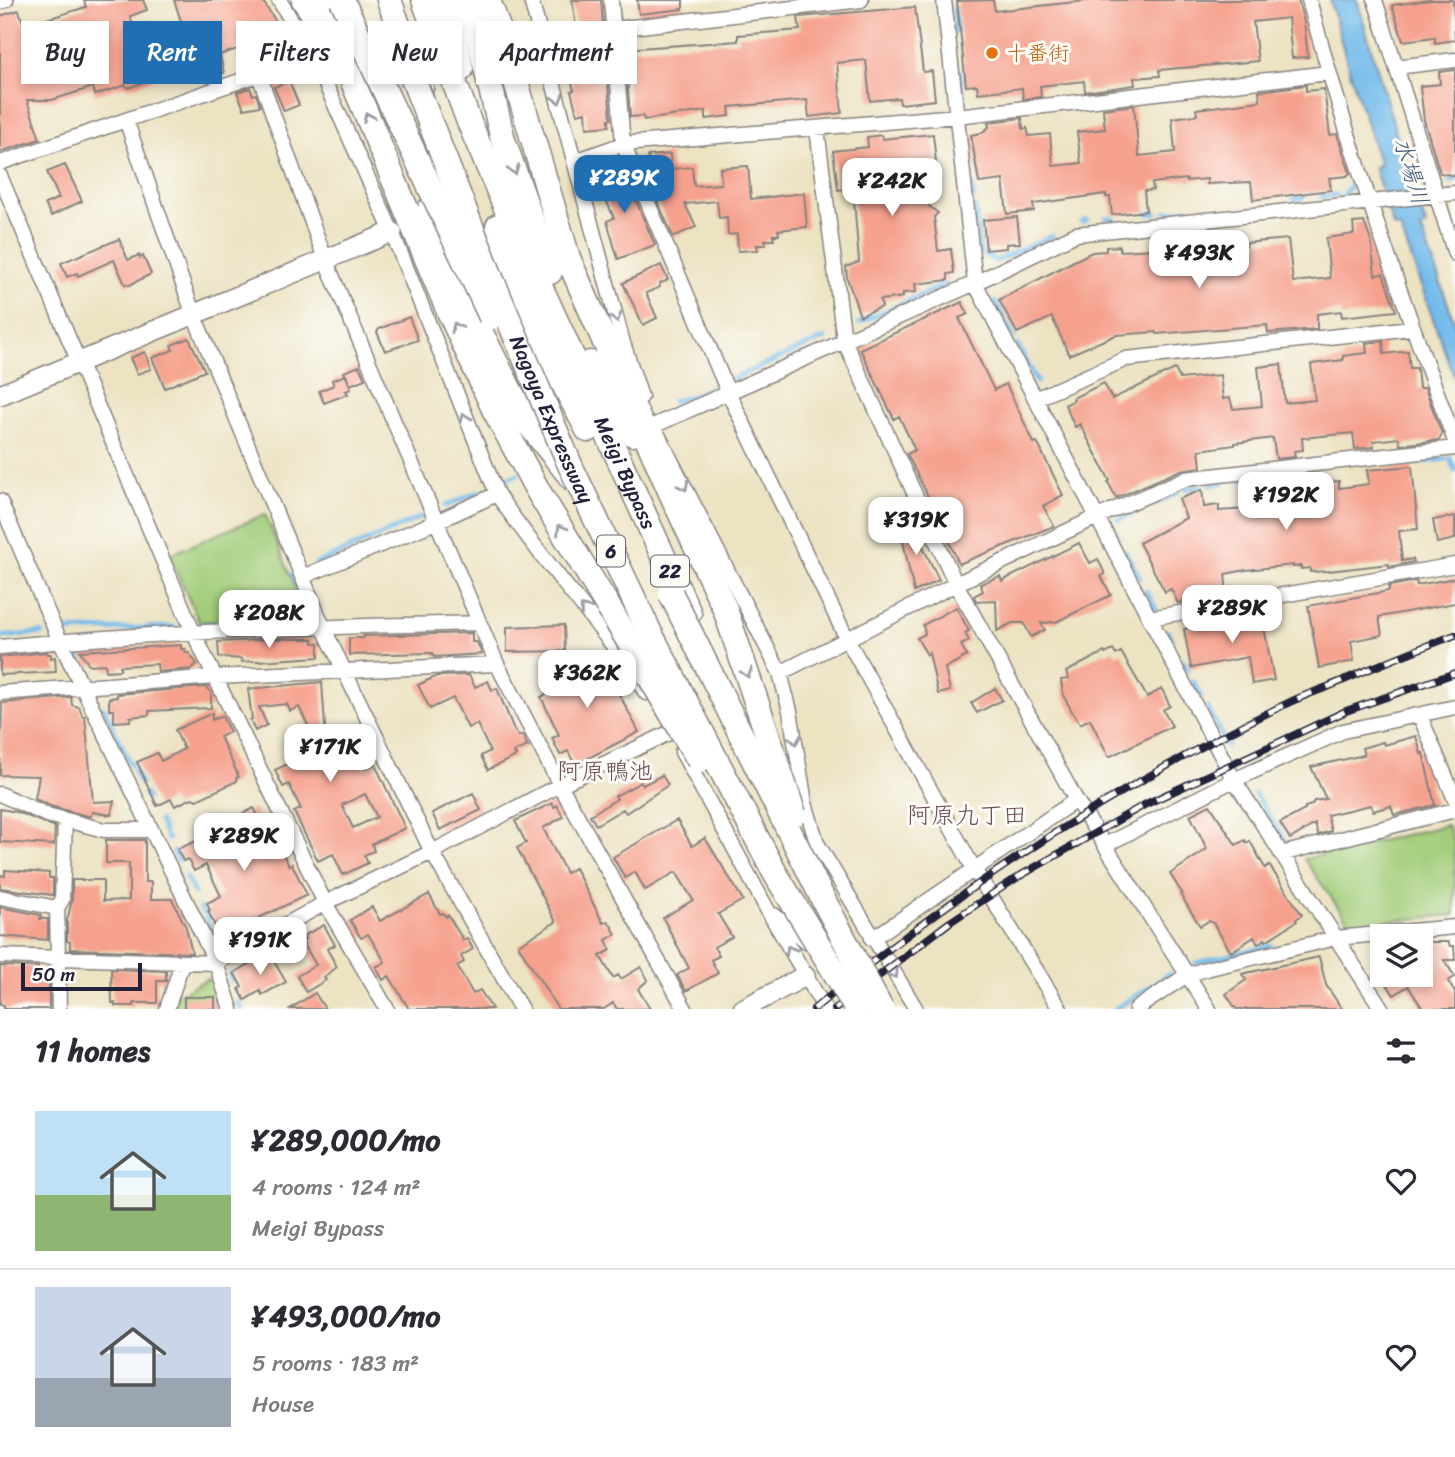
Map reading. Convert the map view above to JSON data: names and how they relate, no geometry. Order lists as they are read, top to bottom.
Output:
{
  "streets": {
    "highway": [
      "Nagoya Expressway",
      "Meigi Bypass",
      "6",
      "22"
    ]
  },
  "crossings": [
    ["Nagoya Expressway", "Meigi Bypass"],
    ["Meigi Bypass", "22"]
  ],
  "districts": ["阿原鴨池", "阿原九丁田"],
  "water": ["水場川"],
  "places": ["十番街"],
  "scale_bar": "50 m",
  "page": {
    "chip": [
      "Buy",
      "Rent",
      "Filters",
      "New",
      "Apartment"
    ],
    "price": [
      "¥289K",
      "¥242K",
      "¥493K",
      "¥192K",
      "¥319K",
      "¥289K",
      "¥208K",
      "¥362K",
      "¥171K",
      "¥289K",
      "¥191K"
    ],
    "scale": "50 m",
    "heading": "11 homes",
    "list": [
      {
        "name": "¥289,000/mo",
        "note": "4 rooms · 124 m² · Meigi Bypass"
      },
      {
        "name": "¥493,000/mo",
        "note": "5 rooms · 183 m² · House"
      }
    ]
  }
}
